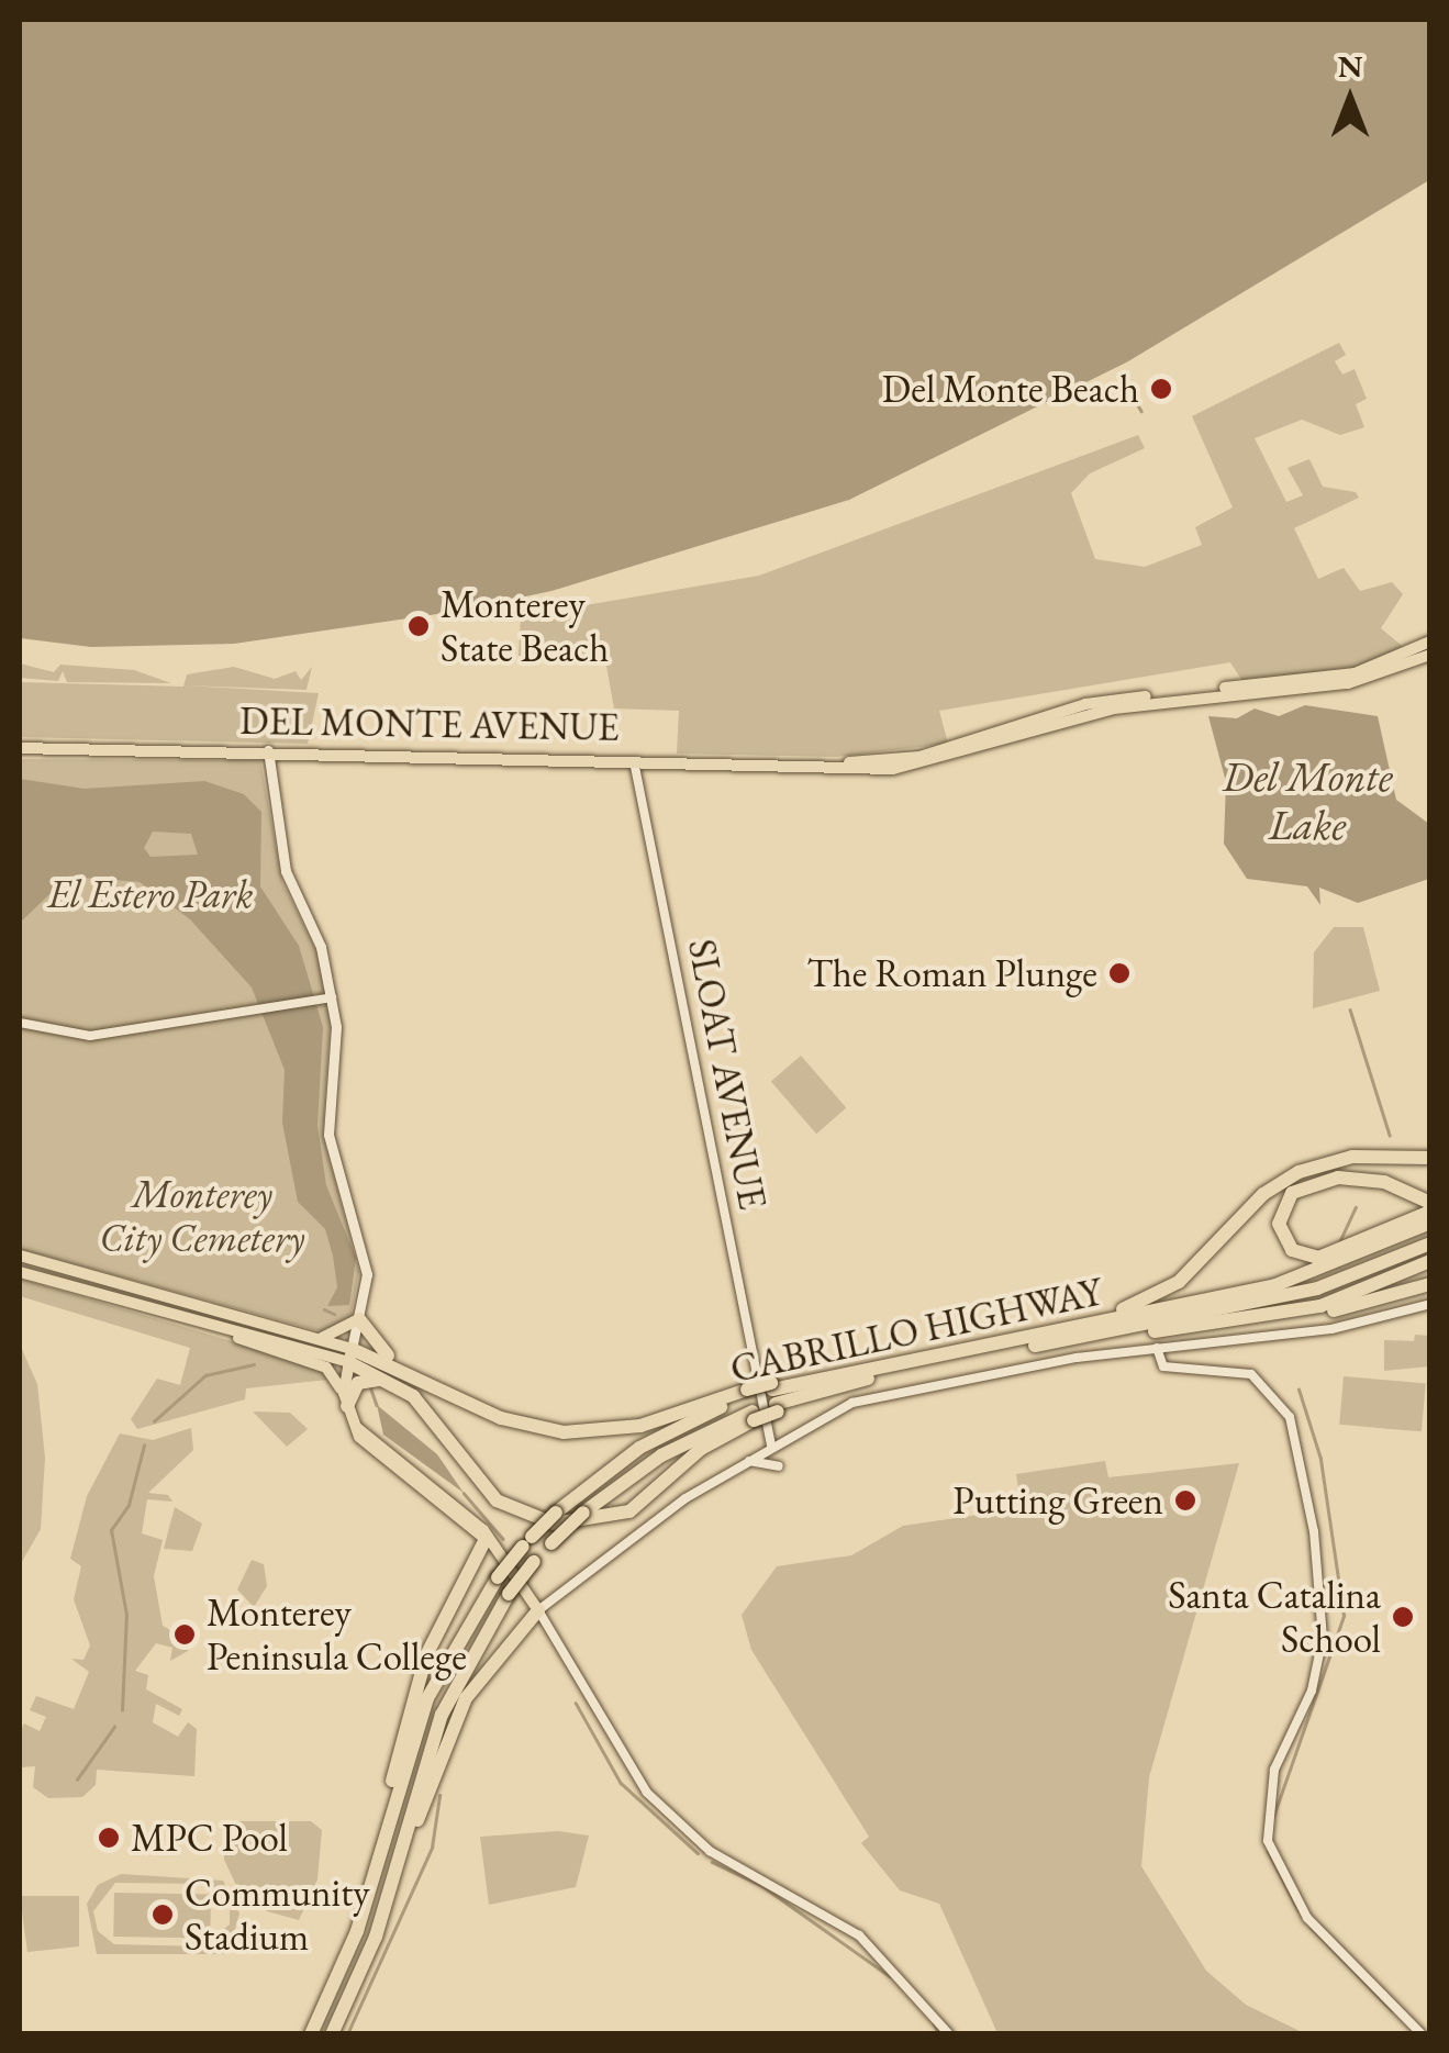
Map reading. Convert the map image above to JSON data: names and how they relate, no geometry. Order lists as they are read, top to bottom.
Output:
{
  "streets": {
    "highway": ["CABRILLO HIGHWAY"],
    "main road": ["DEL MONTE AVENUE"],
    "street": ["SLOAT AVENUE"]
  },
  "crossings": [
    ["DEL MONTE AVENUE", "SLOAT AVENUE"],
    ["SLOAT AVENUE", "CABRILLO HIGHWAY"]
  ],
  "water": ["Del Monte Lake"],
  "parks": ["El Estero Park", "Monterey City Cemetery"],
  "places": [
    "Del Monte Beach",
    "Monterey State Beach",
    "The Roman Plunge",
    "Putting Green",
    "Santa Catalina School",
    "Monterey Peninsula College",
    "MPC Pool",
    "Community Stadium"
  ],
  "north": "top"
}
